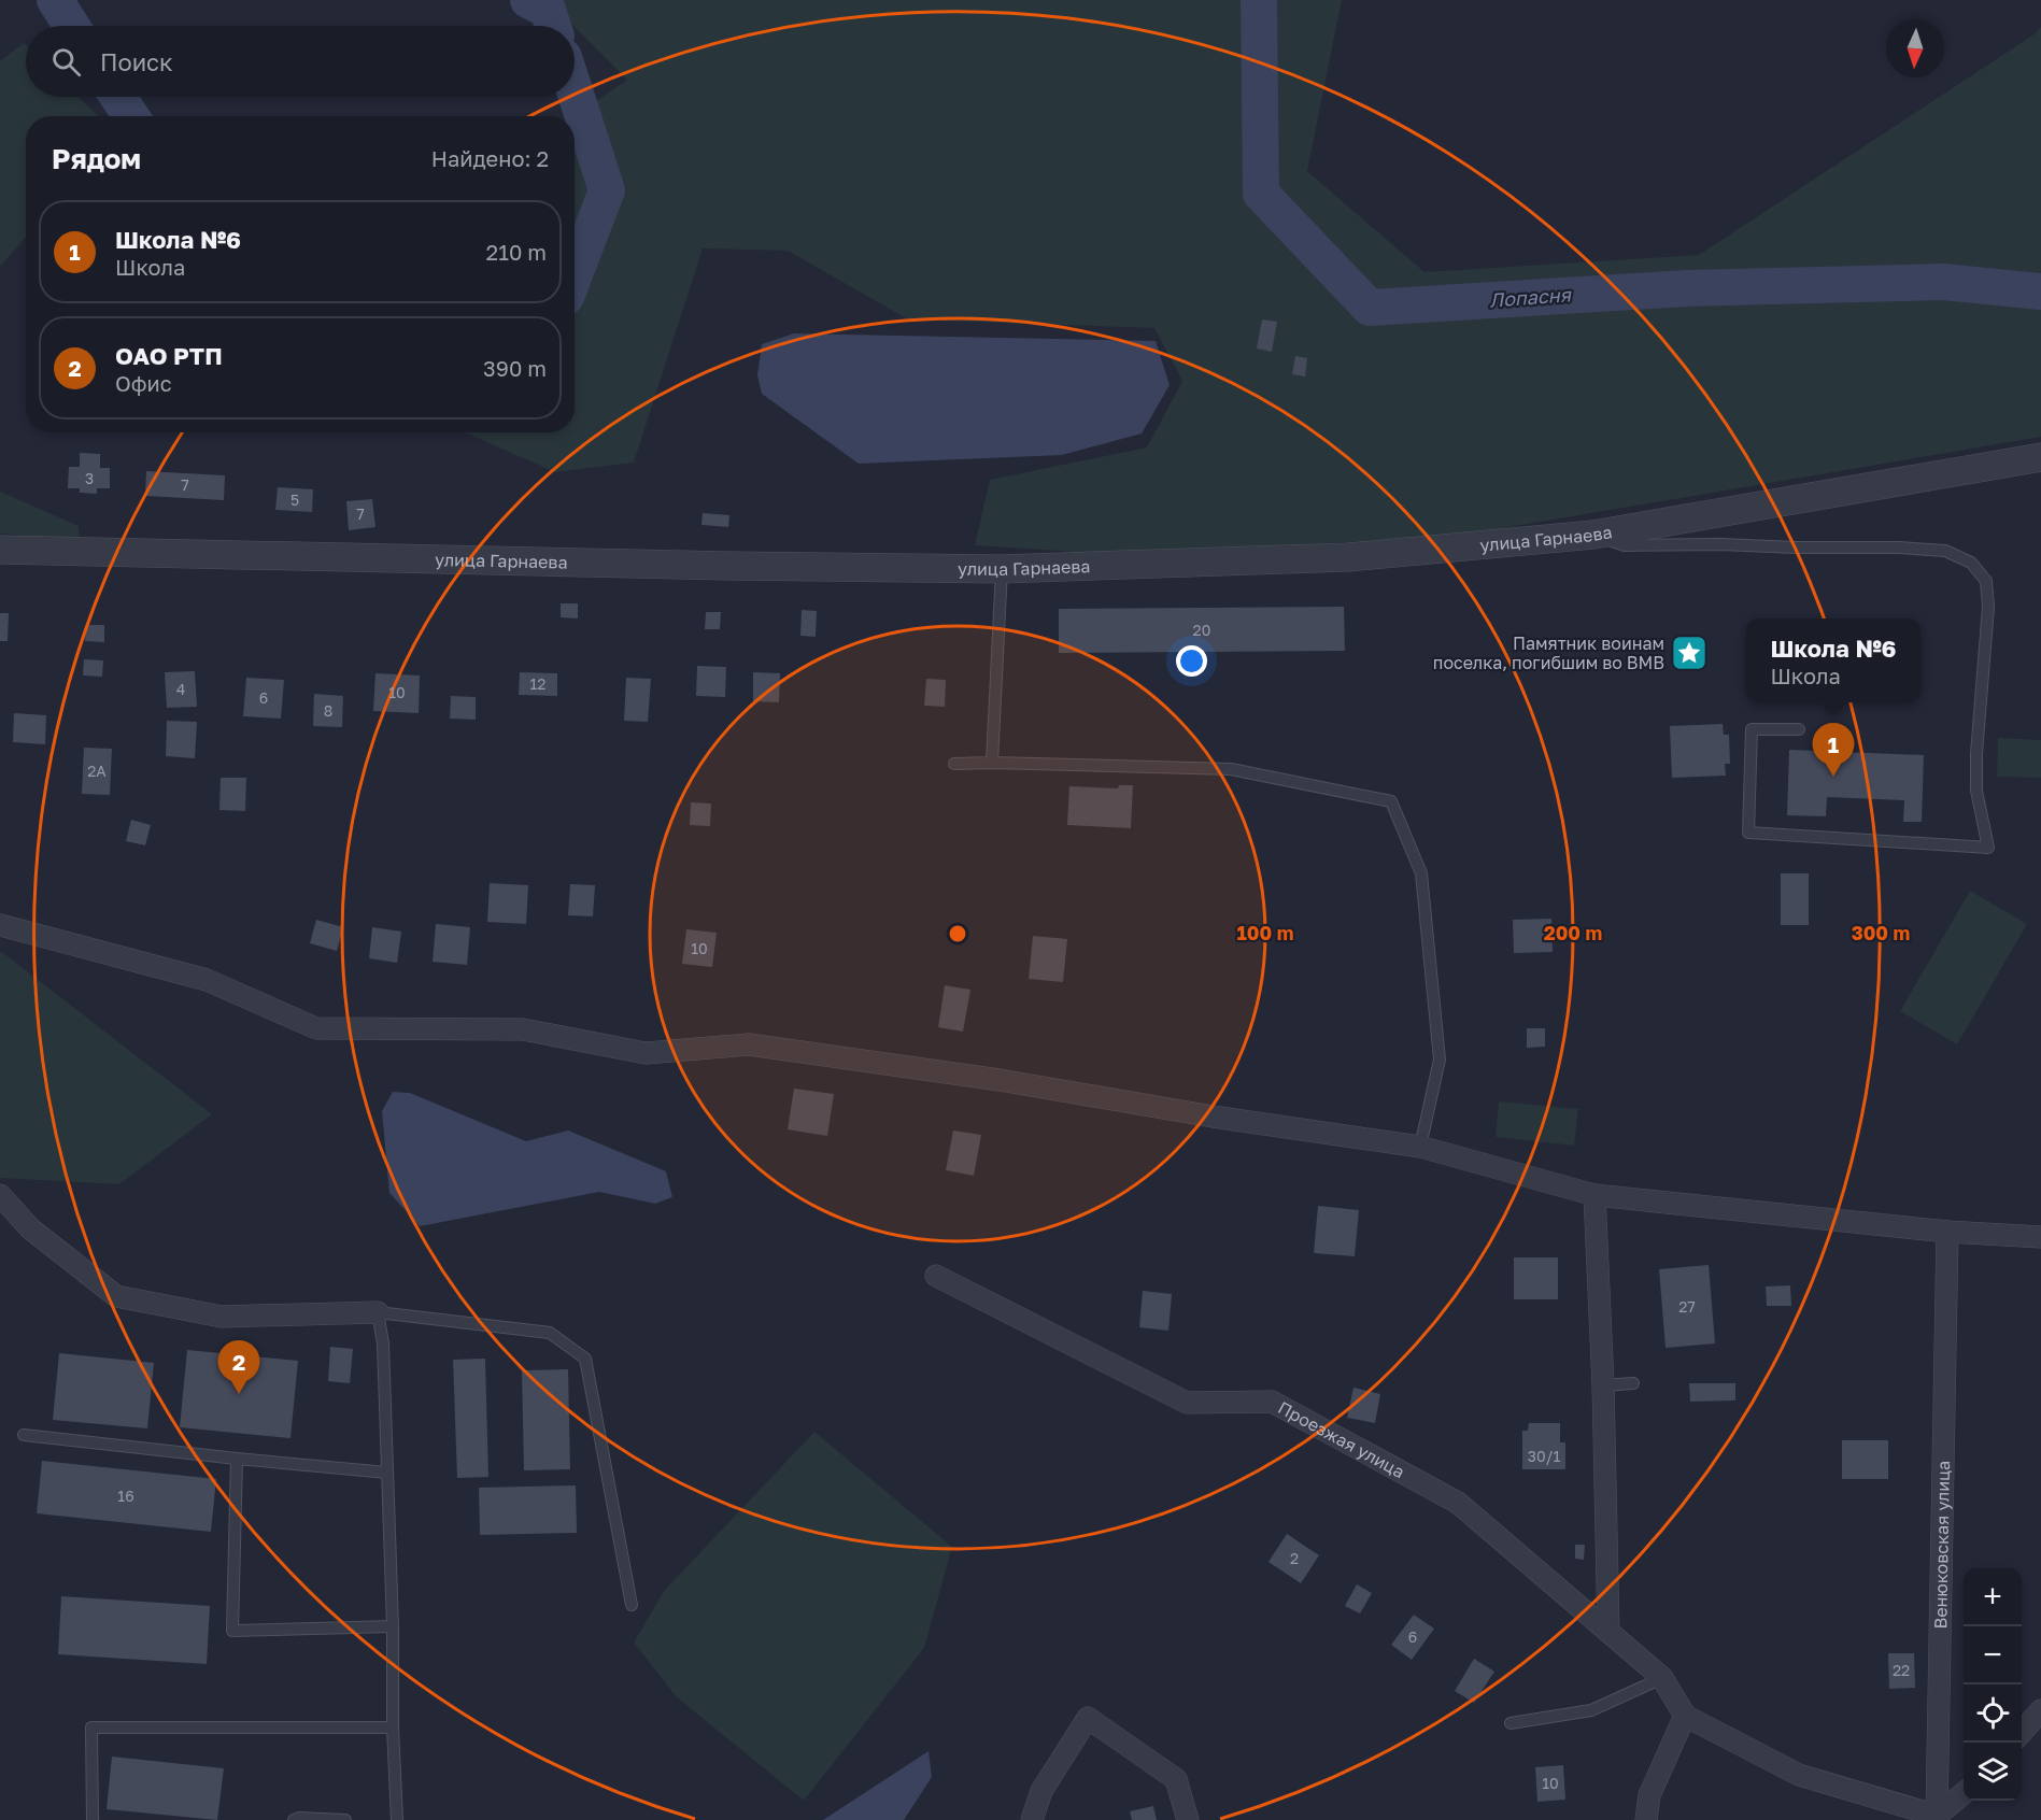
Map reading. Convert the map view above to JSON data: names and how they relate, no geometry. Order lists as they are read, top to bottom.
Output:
{
  "streets": {
    "street": ["улица Гарнаева", "Проезжая улица", "Венюковская улица"]
  },
  "water": ["Лопасня"],
  "places": {
    "place": ["Памятник воинам поселка, погибшим во ВМВ"]
  },
  "house_numbers": [
    "3",
    "7",
    "5",
    "7",
    "20",
    "12",
    "4",
    "10",
    "6",
    "8",
    "2А",
    "10",
    "27",
    "30/1",
    "16",
    "2",
    "6",
    "22",
    "10"
  ],
  "north": "bottom",
  "page": {
    "search": "Поиск",
    "heading": ["Рядом", "Найдено: 2"],
    "list": [
      {
        "mark": "1",
        "name": "Школа №6",
        "note": "Школа",
        "value": "210 m"
      },
      {
        "mark": "2",
        "name": "ОАО РТП",
        "note": "Офис",
        "value": "390 m"
      }
    ],
    "popup": ["Школа №6", "Школа"],
    "pins": ["1", "2"],
    "map_buttons": ["+", "−"]
  },
  "rings": ["100 m", "200 m", "300 m"]
}
